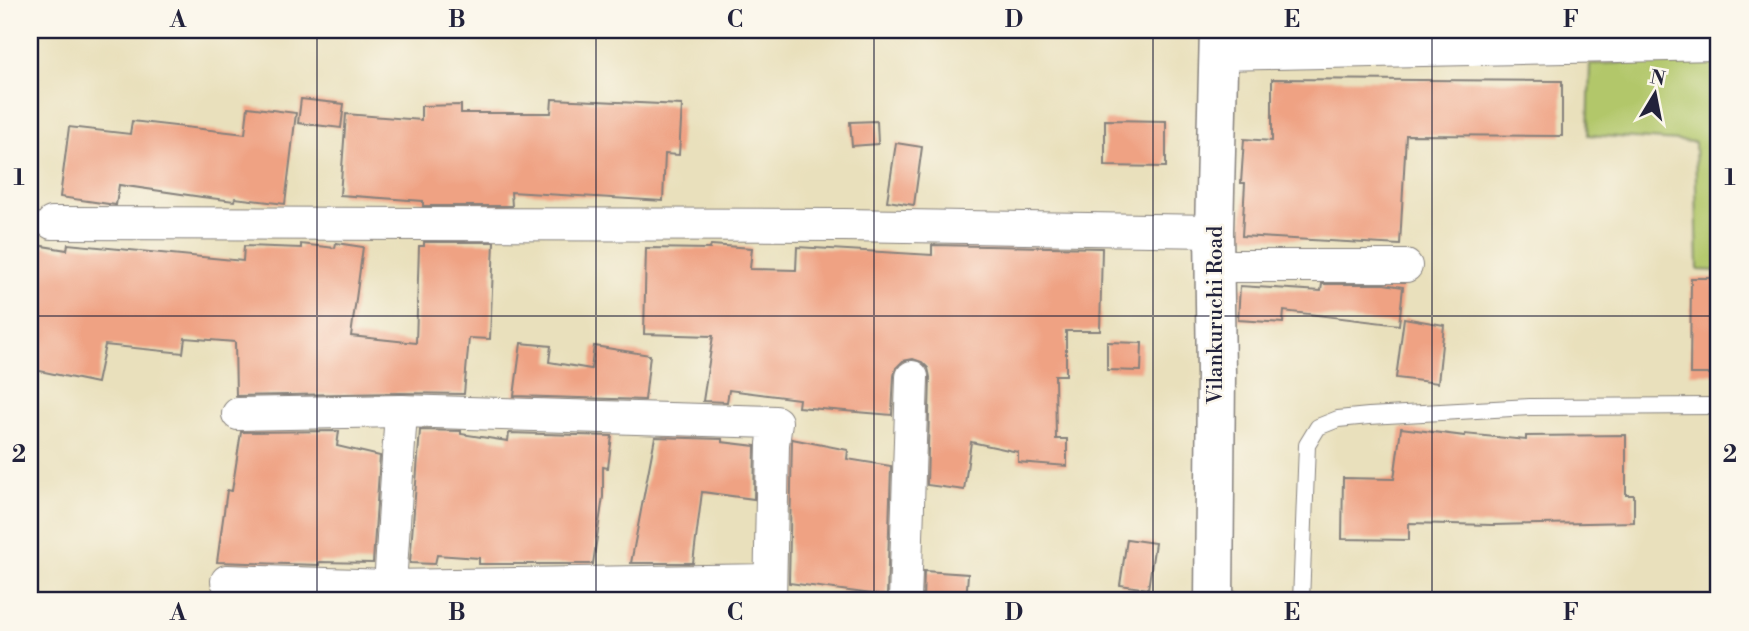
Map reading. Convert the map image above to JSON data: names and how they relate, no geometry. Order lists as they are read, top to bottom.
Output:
{
  "streets": {
    "main road": ["Vilankuruchi Road"]
  },
  "north": "top",
  "grid": {
    "columns": [
      "A",
      "B",
      "C",
      "D",
      "E",
      "F"
    ],
    "rows": ["1", "2"]
  }
}
